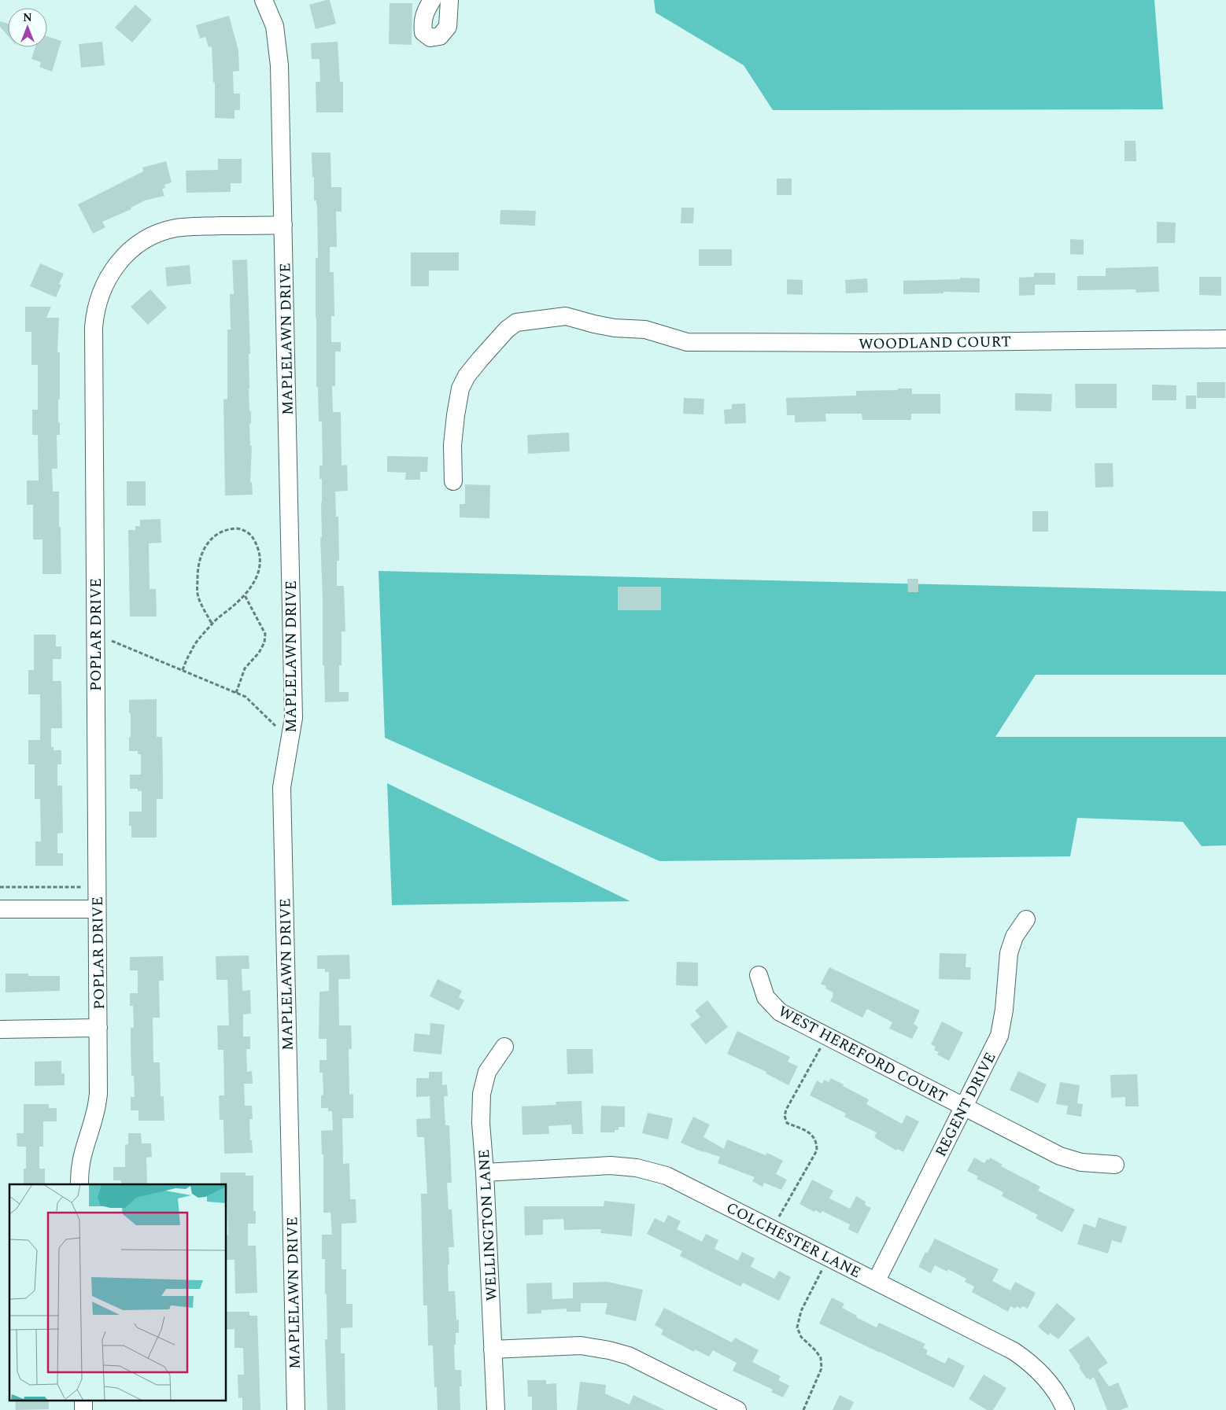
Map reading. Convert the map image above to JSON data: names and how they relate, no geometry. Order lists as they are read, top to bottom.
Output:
{
  "streets": {
    "street": [
      "MAPLELAWN DRIVE",
      "WOODLAND COURT",
      "POPLAR DRIVE",
      "WEST HEREFORD COURT",
      "REGENT DRIVE",
      "WELLINGTON LANE",
      "COLCHESTER LANE"
    ]
  },
  "crossings": [
    ["MAPLELAWN DRIVE", "POPLAR DRIVE"],
    ["WEST HEREFORD COURT", "REGENT DRIVE"],
    ["REGENT DRIVE", "COLCHESTER LANE"],
    ["WELLINGTON LANE", "COLCHESTER LANE"]
  ],
  "north": "top"
}
